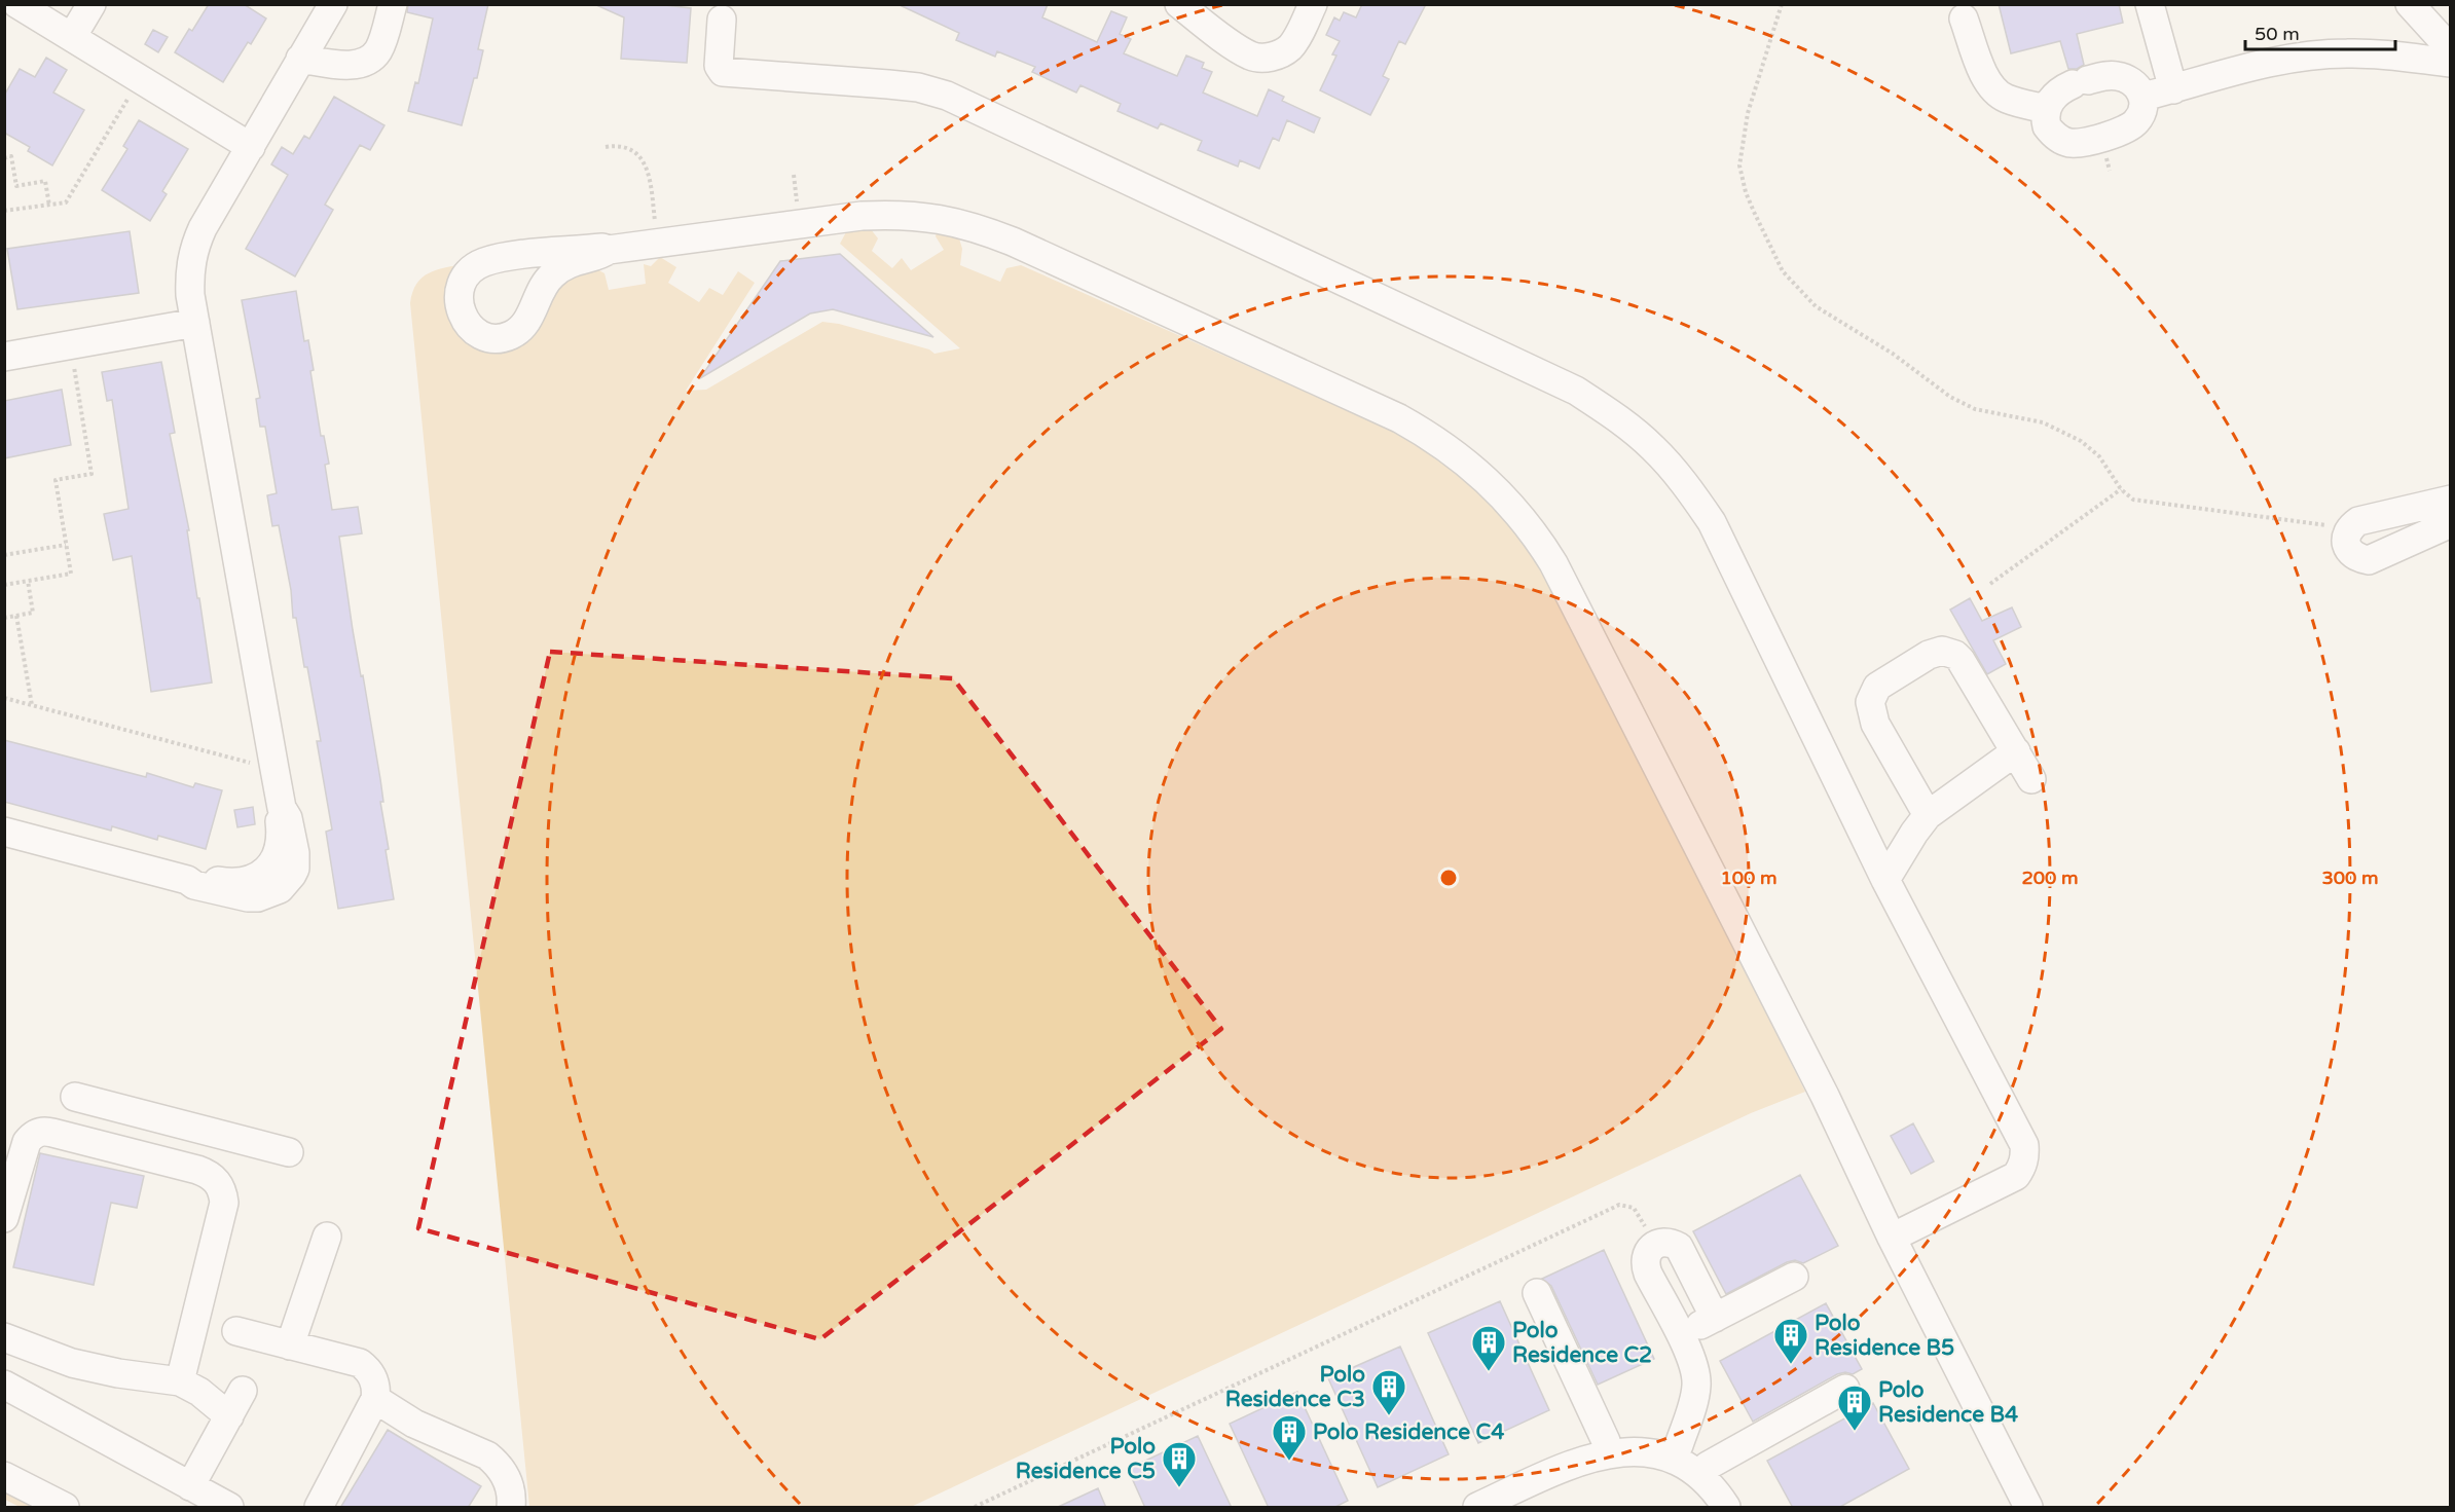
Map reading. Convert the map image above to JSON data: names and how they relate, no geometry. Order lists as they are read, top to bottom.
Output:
{
  "places": {
    "building": [
      "Polo Residence B5",
      "Polo Residence C2",
      "Polo Residence C3",
      "Polo Residence B4",
      "Polo Residence C4",
      "Polo Residence C5"
    ]
  },
  "scale_bar": "50 m",
  "rings": ["100 m", "200 m", "300 m"]
}
